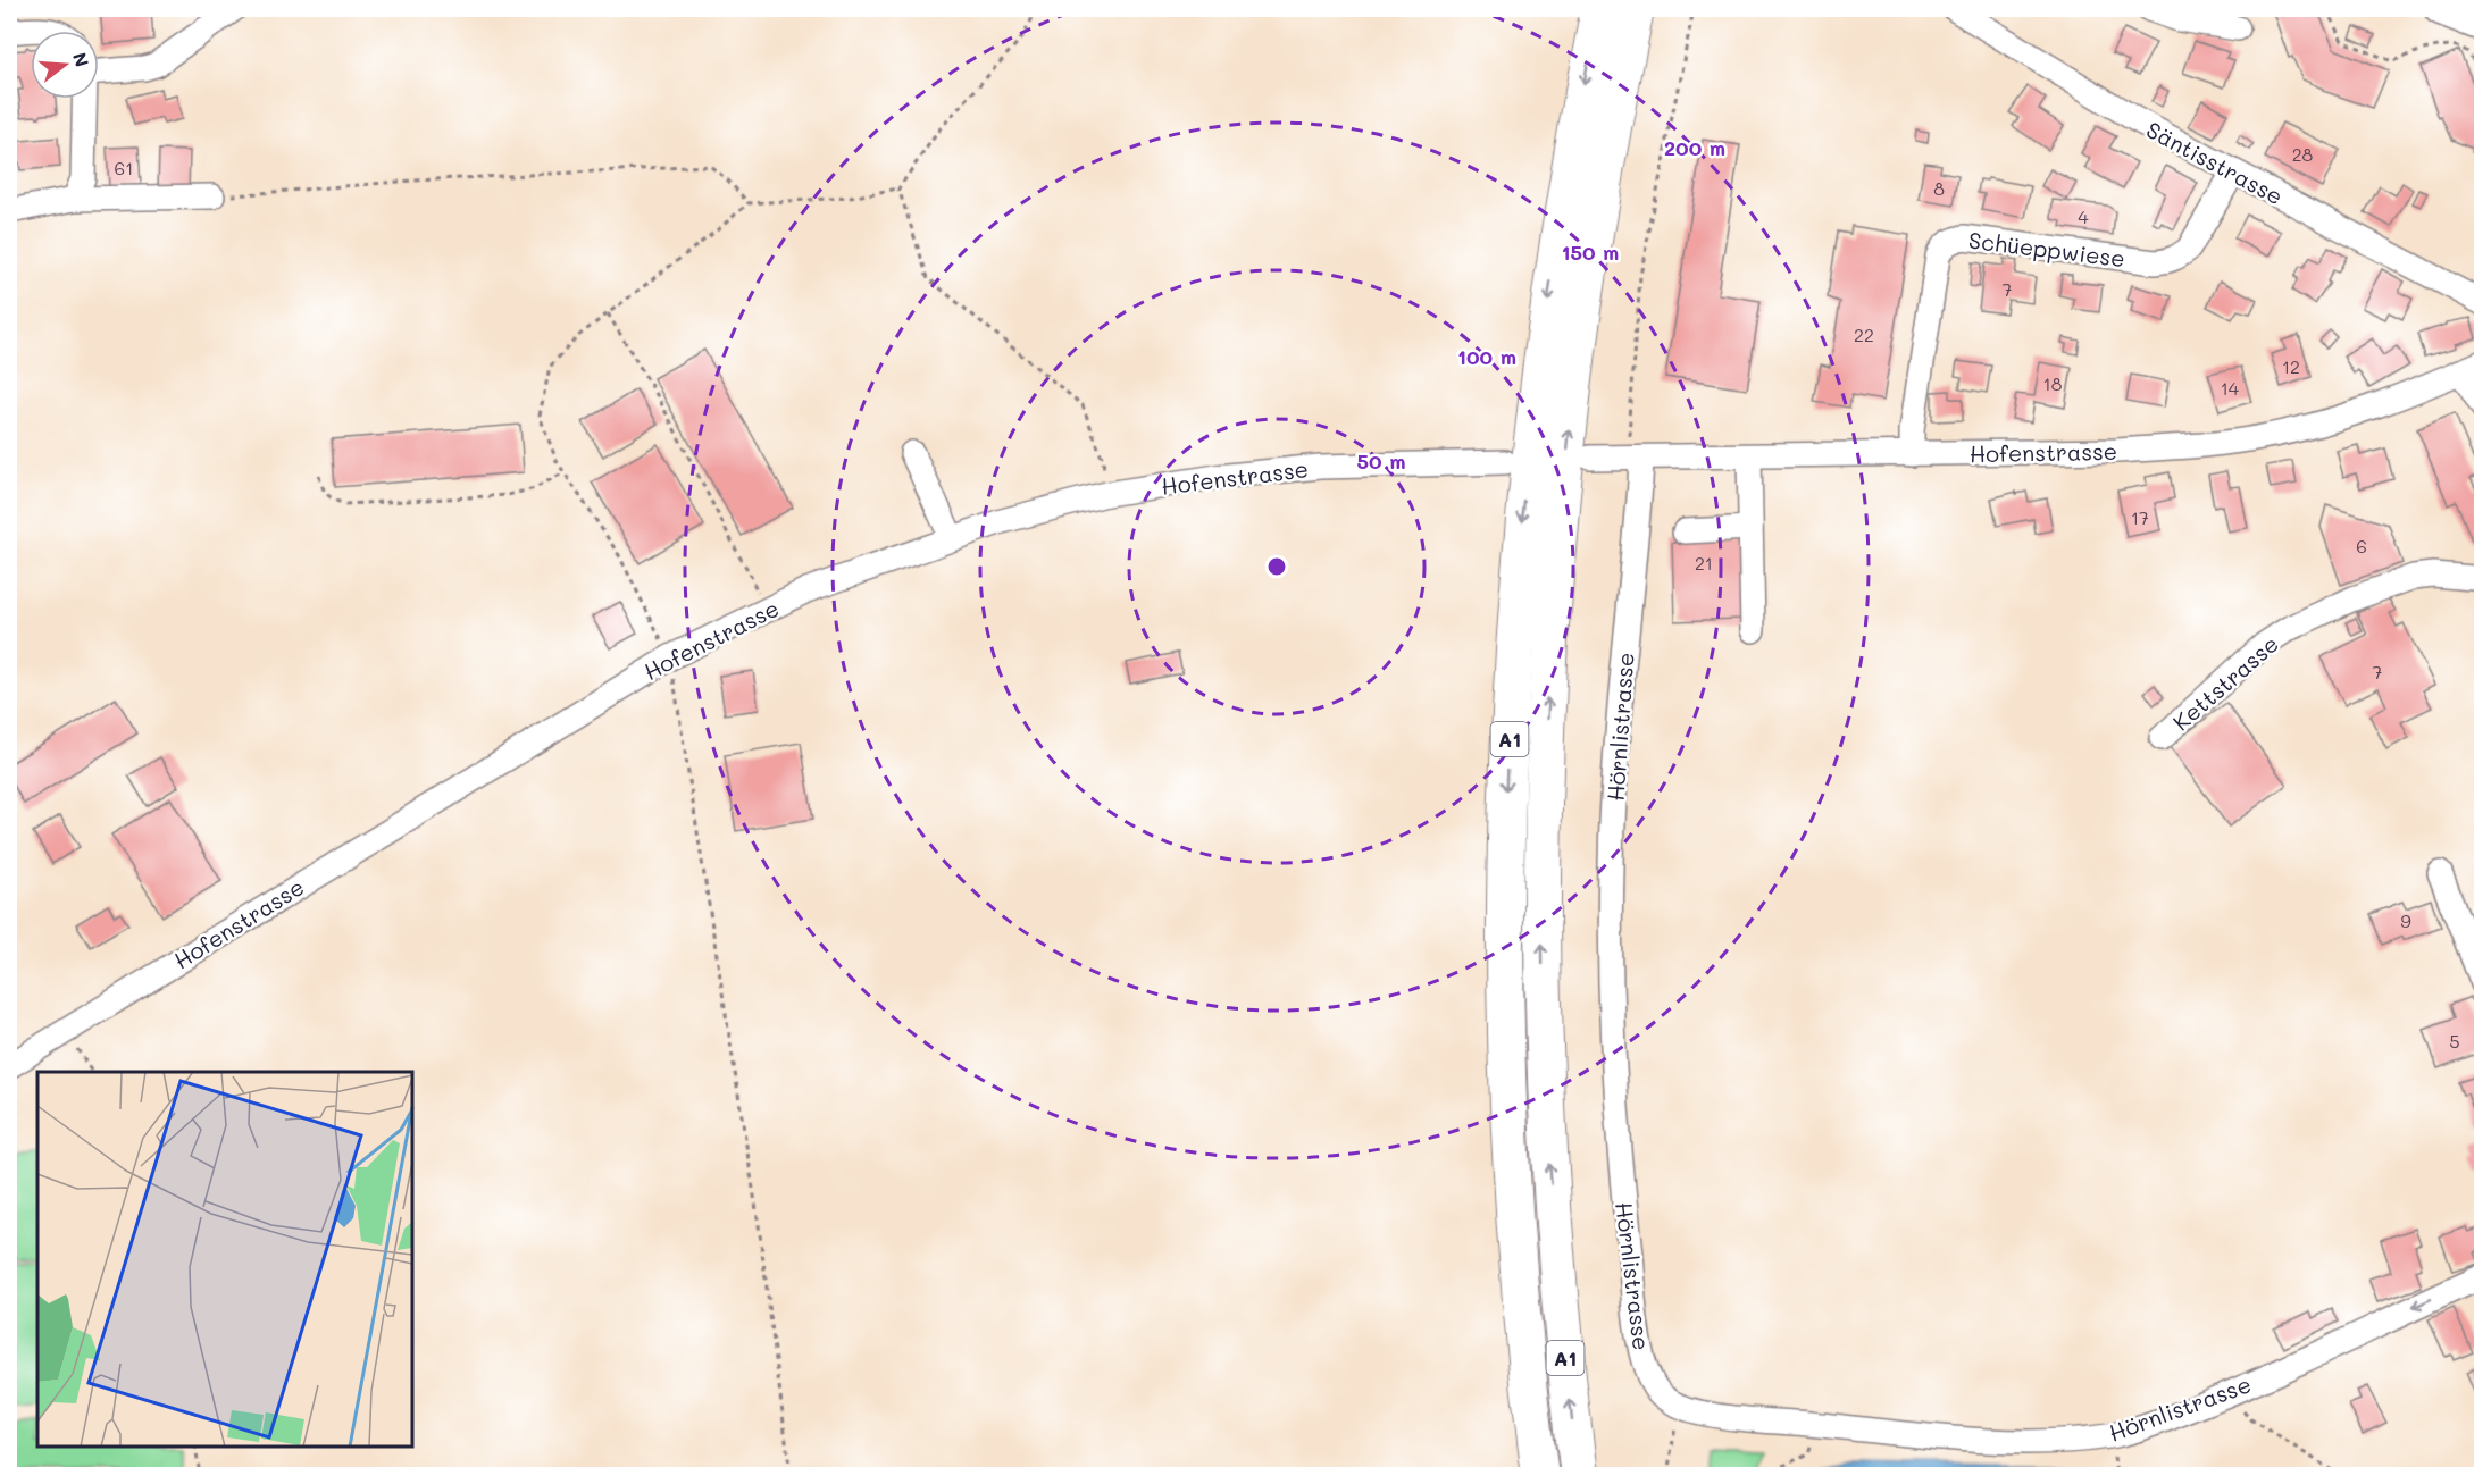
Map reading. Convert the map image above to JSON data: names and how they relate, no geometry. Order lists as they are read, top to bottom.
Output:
{
  "streets": {
    "highway": ["A1"],
    "street": [
      "Säntisstrasse",
      "Schüeppwiese",
      "Hofenstrasse",
      "Kettstrasse",
      "Hörnlistrasse"
    ]
  },
  "crossings": [
    ["Säntisstrasse", "Schüeppwiese"],
    ["Schüeppwiese", "Hofenstrasse"],
    ["Hofenstrasse", "Hörnlistrasse"]
  ],
  "house_numbers": [
    "28",
    "61",
    "8",
    "4",
    "7",
    "22",
    "12",
    "18",
    "14",
    "17",
    "6",
    "21",
    "7",
    "9",
    "5"
  ],
  "north": "right",
  "rings": [
    "200 m",
    "150 m",
    "100 m",
    "50 m"
  ]
}
